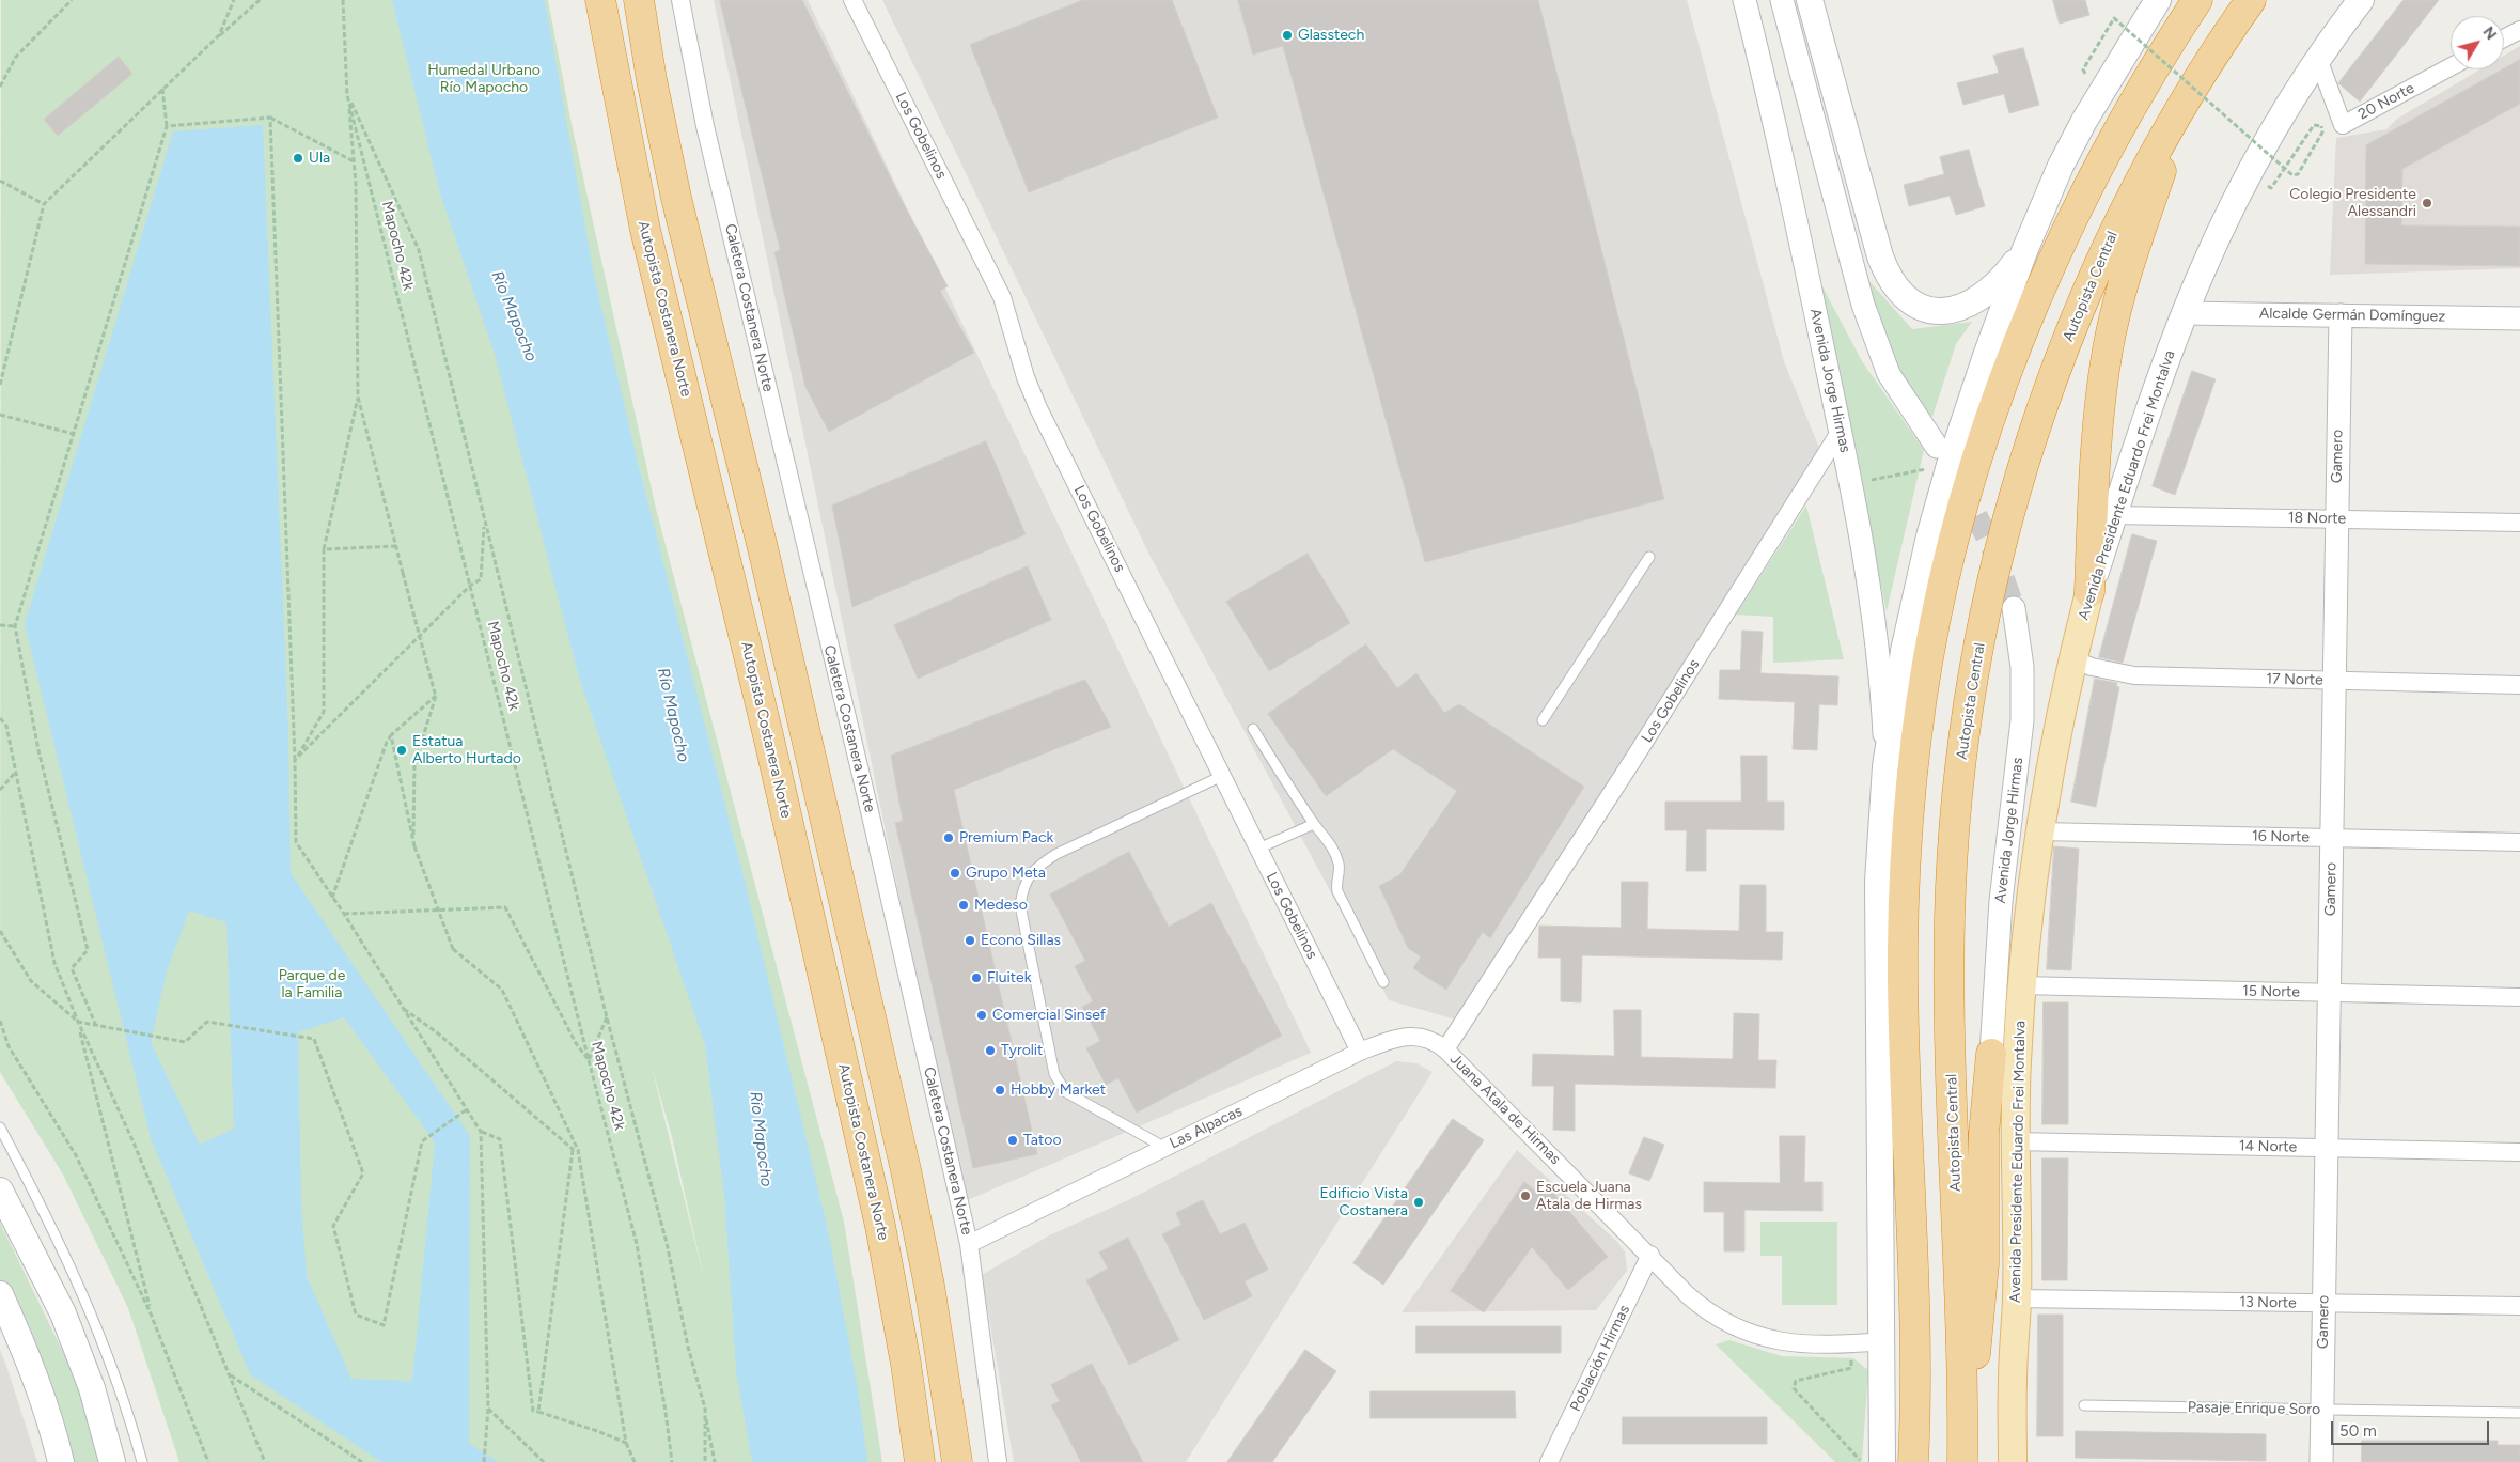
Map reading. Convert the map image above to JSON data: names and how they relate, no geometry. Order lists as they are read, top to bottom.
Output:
{
  "streets": {
    "highway": ["Autopista Central", "Autopista Costanera Norte"],
    "main road": ["Avenida Presidente Eduardo Frei Montalva"],
    "street": [
      "20 Norte",
      "Los Gobelinos",
      "Caletera Costanera Norte",
      "Alcalde Germán Domínguez",
      "Avenida Jorge Hirmas",
      "Gamero",
      "18 Norte",
      "17 Norte",
      "16 Norte",
      "15 Norte",
      "Juana Atala de Hirmas",
      "Las Alpacas",
      "14 Norte",
      "13 Norte",
      "Población Hirmas"
    ],
    "lane": ["Pasaje Enrique Soro"],
    "path": ["Mapocho 42k"]
  },
  "crossings": [
    ["20 Norte", "Avenida Presidente Eduardo Frei Montalva"],
    ["Los Gobelinos", "Avenida Jorge Hirmas"],
    ["Los Gobelinos", "Juana Atala de Hirmas"],
    ["Los Gobelinos", "Las Alpacas"],
    ["Caletera Costanera Norte", "Las Alpacas"],
    ["Alcalde Germán Domínguez", "Gamero"],
    ["Alcalde Germán Domínguez", "Avenida Presidente Eduardo Frei Montalva"],
    ["Gamero", "18 Norte"],
    ["Gamero", "17 Norte"],
    ["Gamero", "16 Norte"],
    ["Gamero", "15 Norte"],
    ["Gamero", "14 Norte"],
    ["Gamero", "13 Norte"],
    ["Gamero", "Pasaje Enrique Soro"],
    ["Avenida Presidente Eduardo Frei Montalva", "18 Norte"],
    ["Avenida Presidente Eduardo Frei Montalva", "17 Norte"],
    ["Avenida Presidente Eduardo Frei Montalva", "16 Norte"],
    ["Avenida Presidente Eduardo Frei Montalva", "15 Norte"],
    ["Avenida Presidente Eduardo Frei Montalva", "14 Norte"],
    ["Avenida Presidente Eduardo Frei Montalva", "13 Norte"],
    ["Juana Atala de Hirmas", "Las Alpacas"],
    ["Juana Atala de Hirmas", "Población Hirmas"]
  ],
  "water": ["Río Mapocho"],
  "parks": ["Humedal Urbano Río Mapocho", "Parque de la Familia"],
  "places": [
    "Glasstech",
    "Ula",
    "Colegio Presidente Alessandri",
    "Estatua Alberto Hurtado",
    "Premium Pack",
    "Grupo Meta",
    "Medeso",
    "Econo Sillas",
    "Fluitek",
    "Comercial Sinsef",
    "Tyrolit",
    "Hobby Market",
    "Tatoo",
    "Escuela Juana Atala de Hirmas",
    "Edificio Vista Costanera"
  ],
  "scale_bar": "50 m",
  "north": "top right"
}
